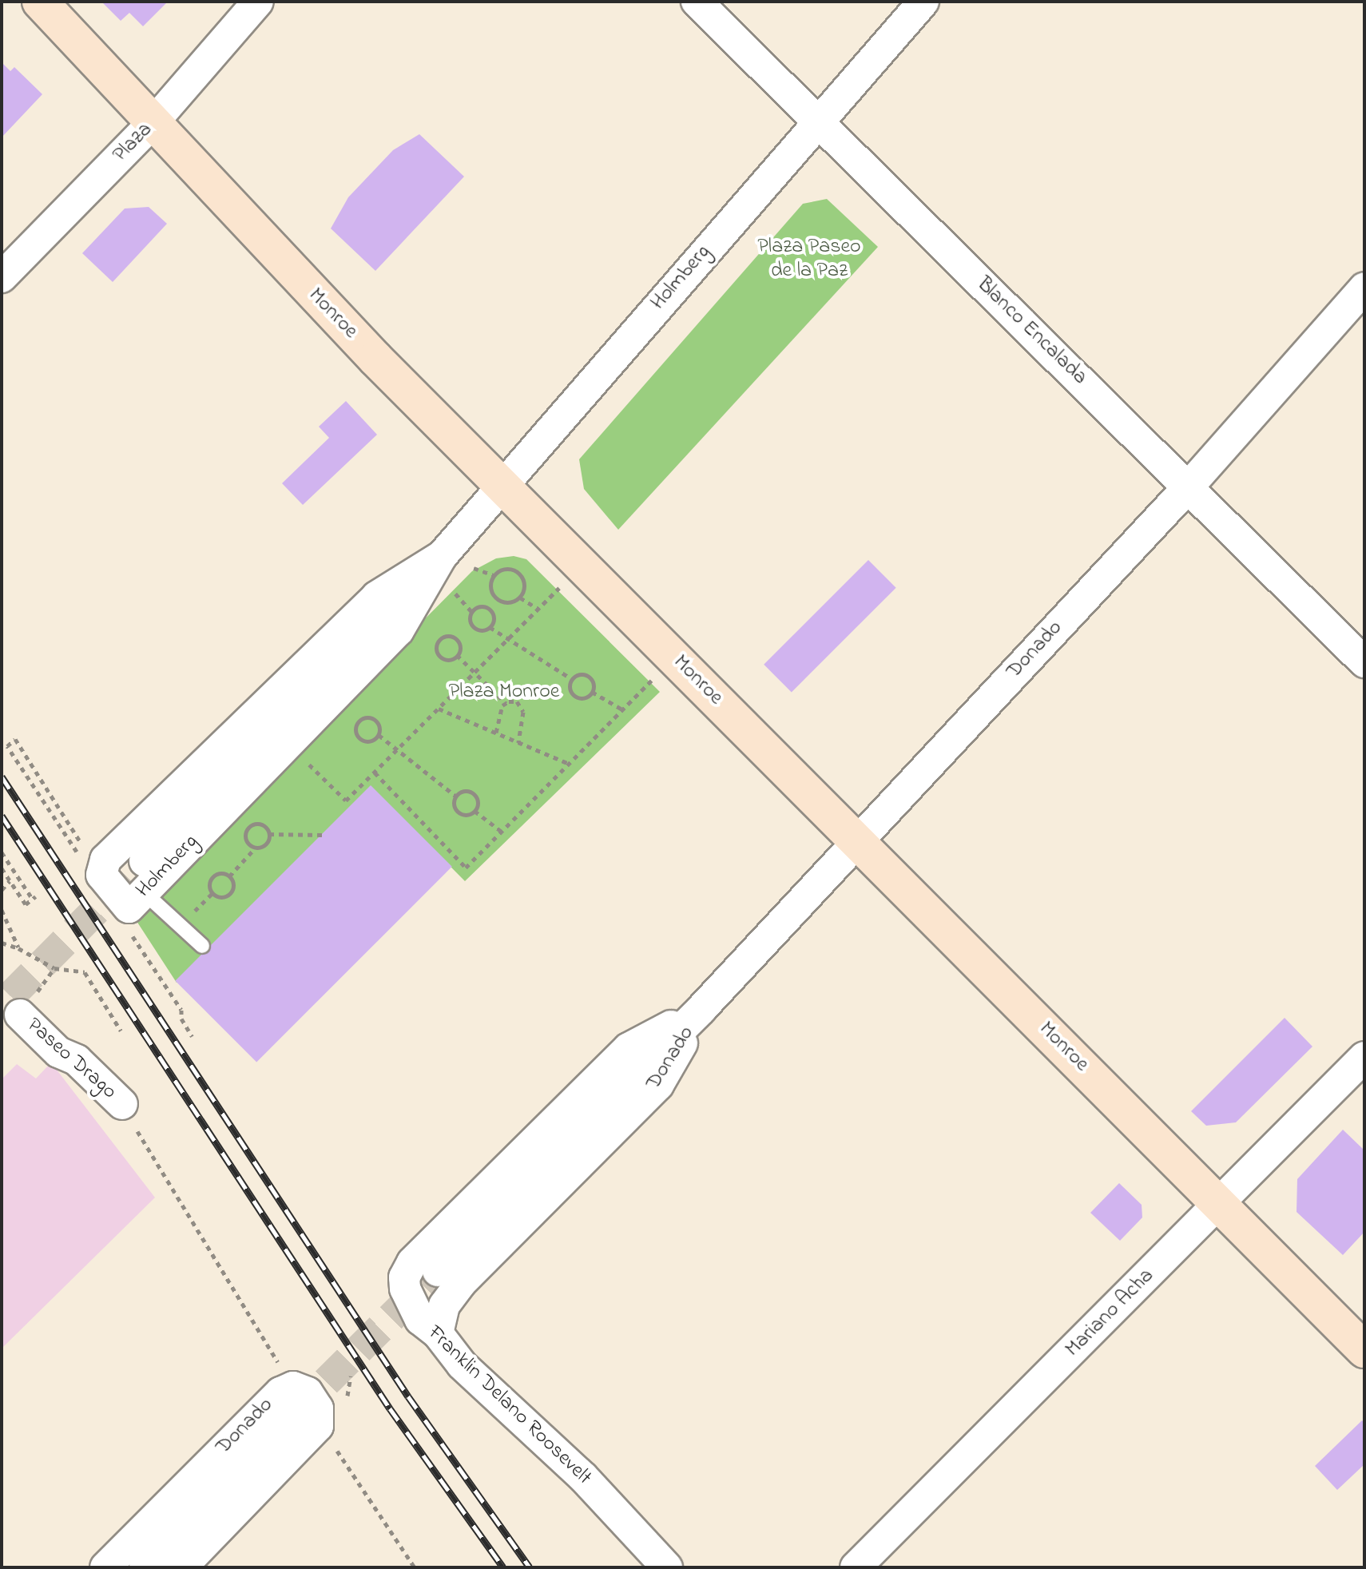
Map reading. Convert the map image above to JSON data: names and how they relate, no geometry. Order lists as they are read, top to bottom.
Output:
{
  "streets": {
    "main road": ["Monroe"],
    "street": [
      "Plaza",
      "Holmberg",
      "Blanco Encalada",
      "Donado",
      "Paseo Drago",
      "Mariano Acha",
      "Franklin Delano Roosevelt"
    ]
  },
  "crossings": [
    ["Plaza", "Monroe"],
    ["Holmberg", "Monroe"],
    ["Holmberg", "Blanco Encalada"],
    ["Monroe", "Donado"],
    ["Monroe", "Mariano Acha"],
    ["Blanco Encalada", "Donado"],
    ["Donado", "Franklin Delano Roosevelt"]
  ],
  "parks": ["Plaza Paseo de la Paz", "Plaza Monroe"]
}
